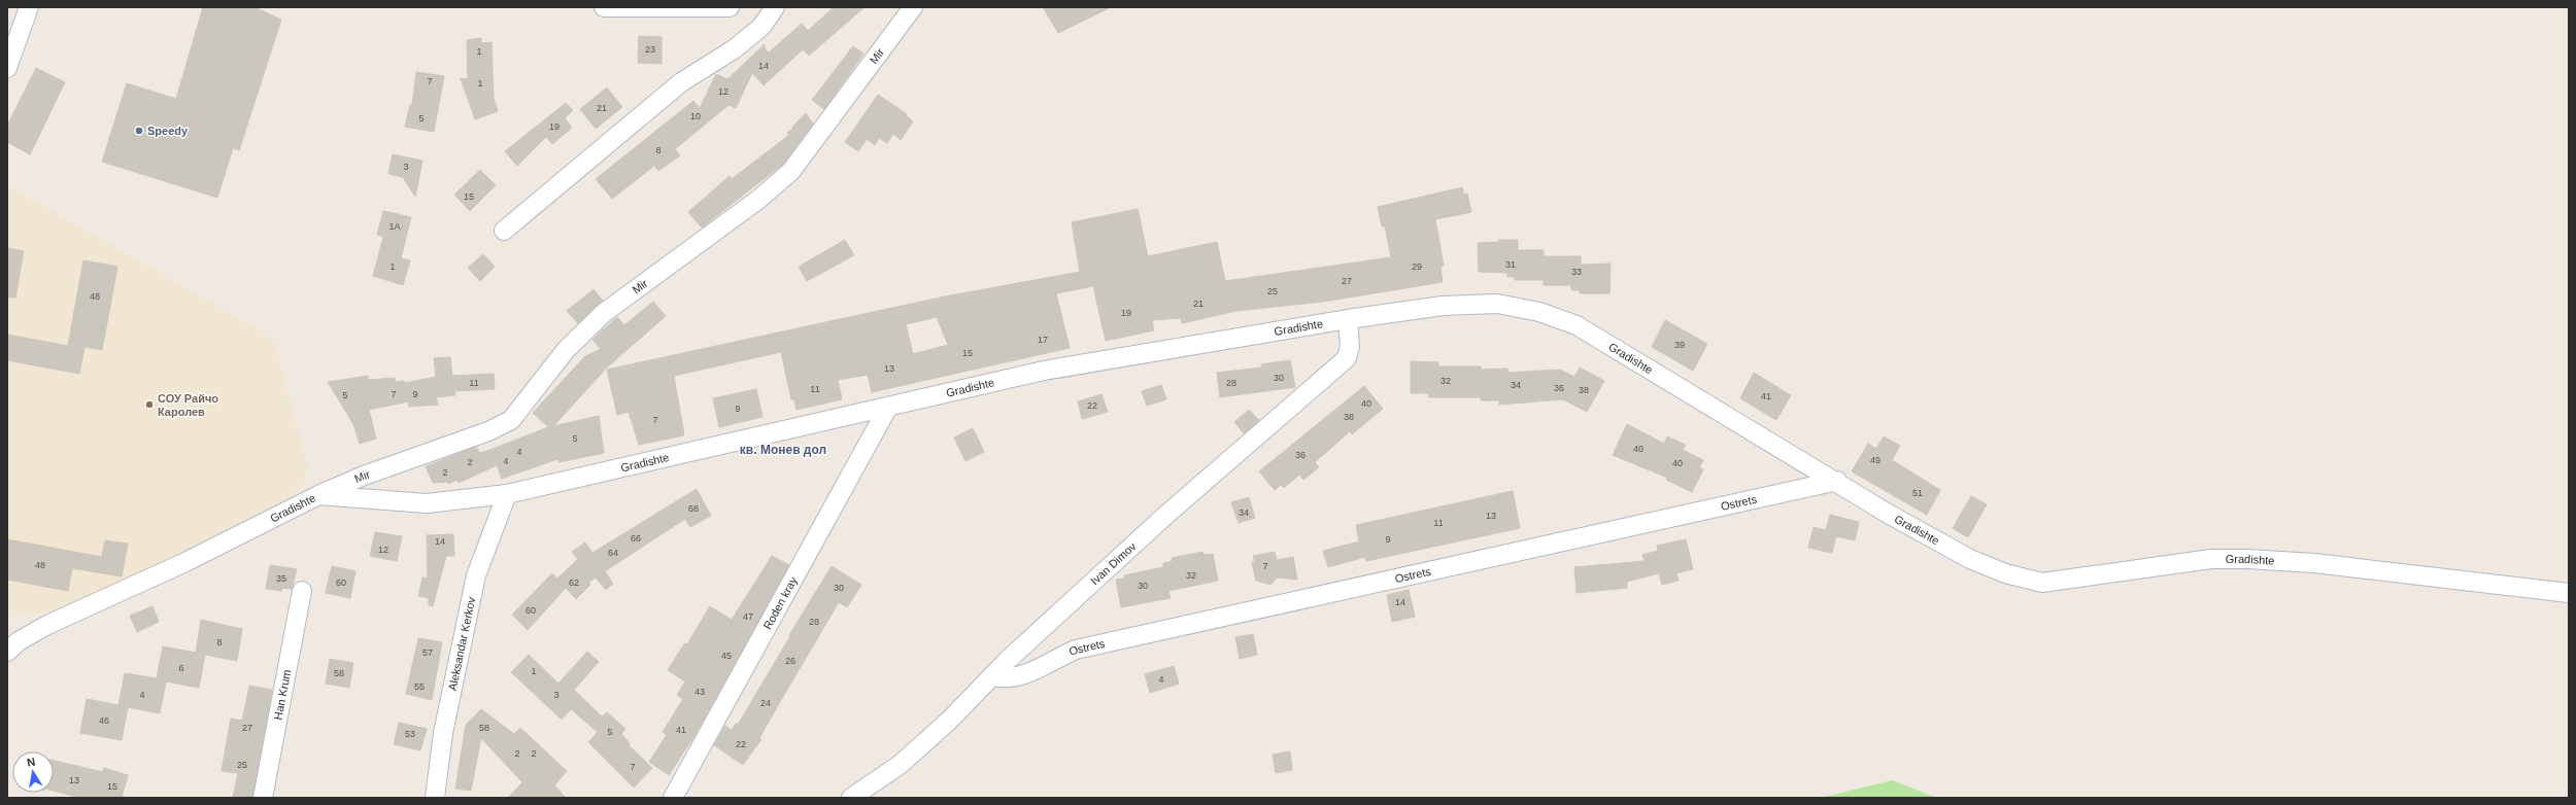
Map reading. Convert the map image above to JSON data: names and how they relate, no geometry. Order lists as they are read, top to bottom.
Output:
{
  "streets": {
    "street": [
      "Mir",
      "Gradishte",
      "Ostrets",
      "Ivan Dimov",
      "Roden kray",
      "Aleksandar Kerkov",
      "Han Krum"
    ]
  },
  "crossings": [
    ["Mir", "Gradishte"],
    ["Gradishte", "Ostrets"],
    ["Gradishte", "Ivan Dimov"],
    ["Gradishte", "Roden kray"],
    ["Gradishte", "Aleksandar Kerkov"],
    ["Ostrets", "Ivan Dimov"]
  ],
  "districts": ["кв. Монев дол"],
  "places": ["Speedy", "СОУ Райчо Каролев"],
  "house_numbers": [
    "23",
    "1",
    "14",
    "7",
    "1",
    "12",
    "21",
    "10",
    "5",
    "19",
    "8",
    "3",
    "15",
    "1А",
    "31",
    "1",
    "29",
    "33",
    "27",
    "25",
    "48",
    "21",
    "19",
    "17",
    "39",
    "15",
    "13",
    "30",
    "32",
    "11",
    "28",
    "34",
    "36",
    "11",
    "38",
    "7",
    "9",
    "5",
    "41",
    "40",
    "22",
    "9",
    "38",
    "7",
    "5",
    "40",
    "4",
    "36",
    "49",
    "4",
    "2",
    "40",
    "2",
    "51",
    "68",
    "34",
    "13",
    "11",
    "66",
    "9",
    "14",
    "12",
    "64",
    "48",
    "7",
    "32",
    "35",
    "60",
    "62",
    "30",
    "30",
    "14",
    "60",
    "47",
    "28",
    "8",
    "57",
    "45",
    "26",
    "6",
    "1",
    "58",
    "4",
    "55",
    "43",
    "4",
    "3",
    "24",
    "46",
    "27",
    "58",
    "41",
    "5",
    "53",
    "22",
    "2",
    "2",
    "25",
    "7",
    "13",
    "15"
  ],
  "north": "top"
}
